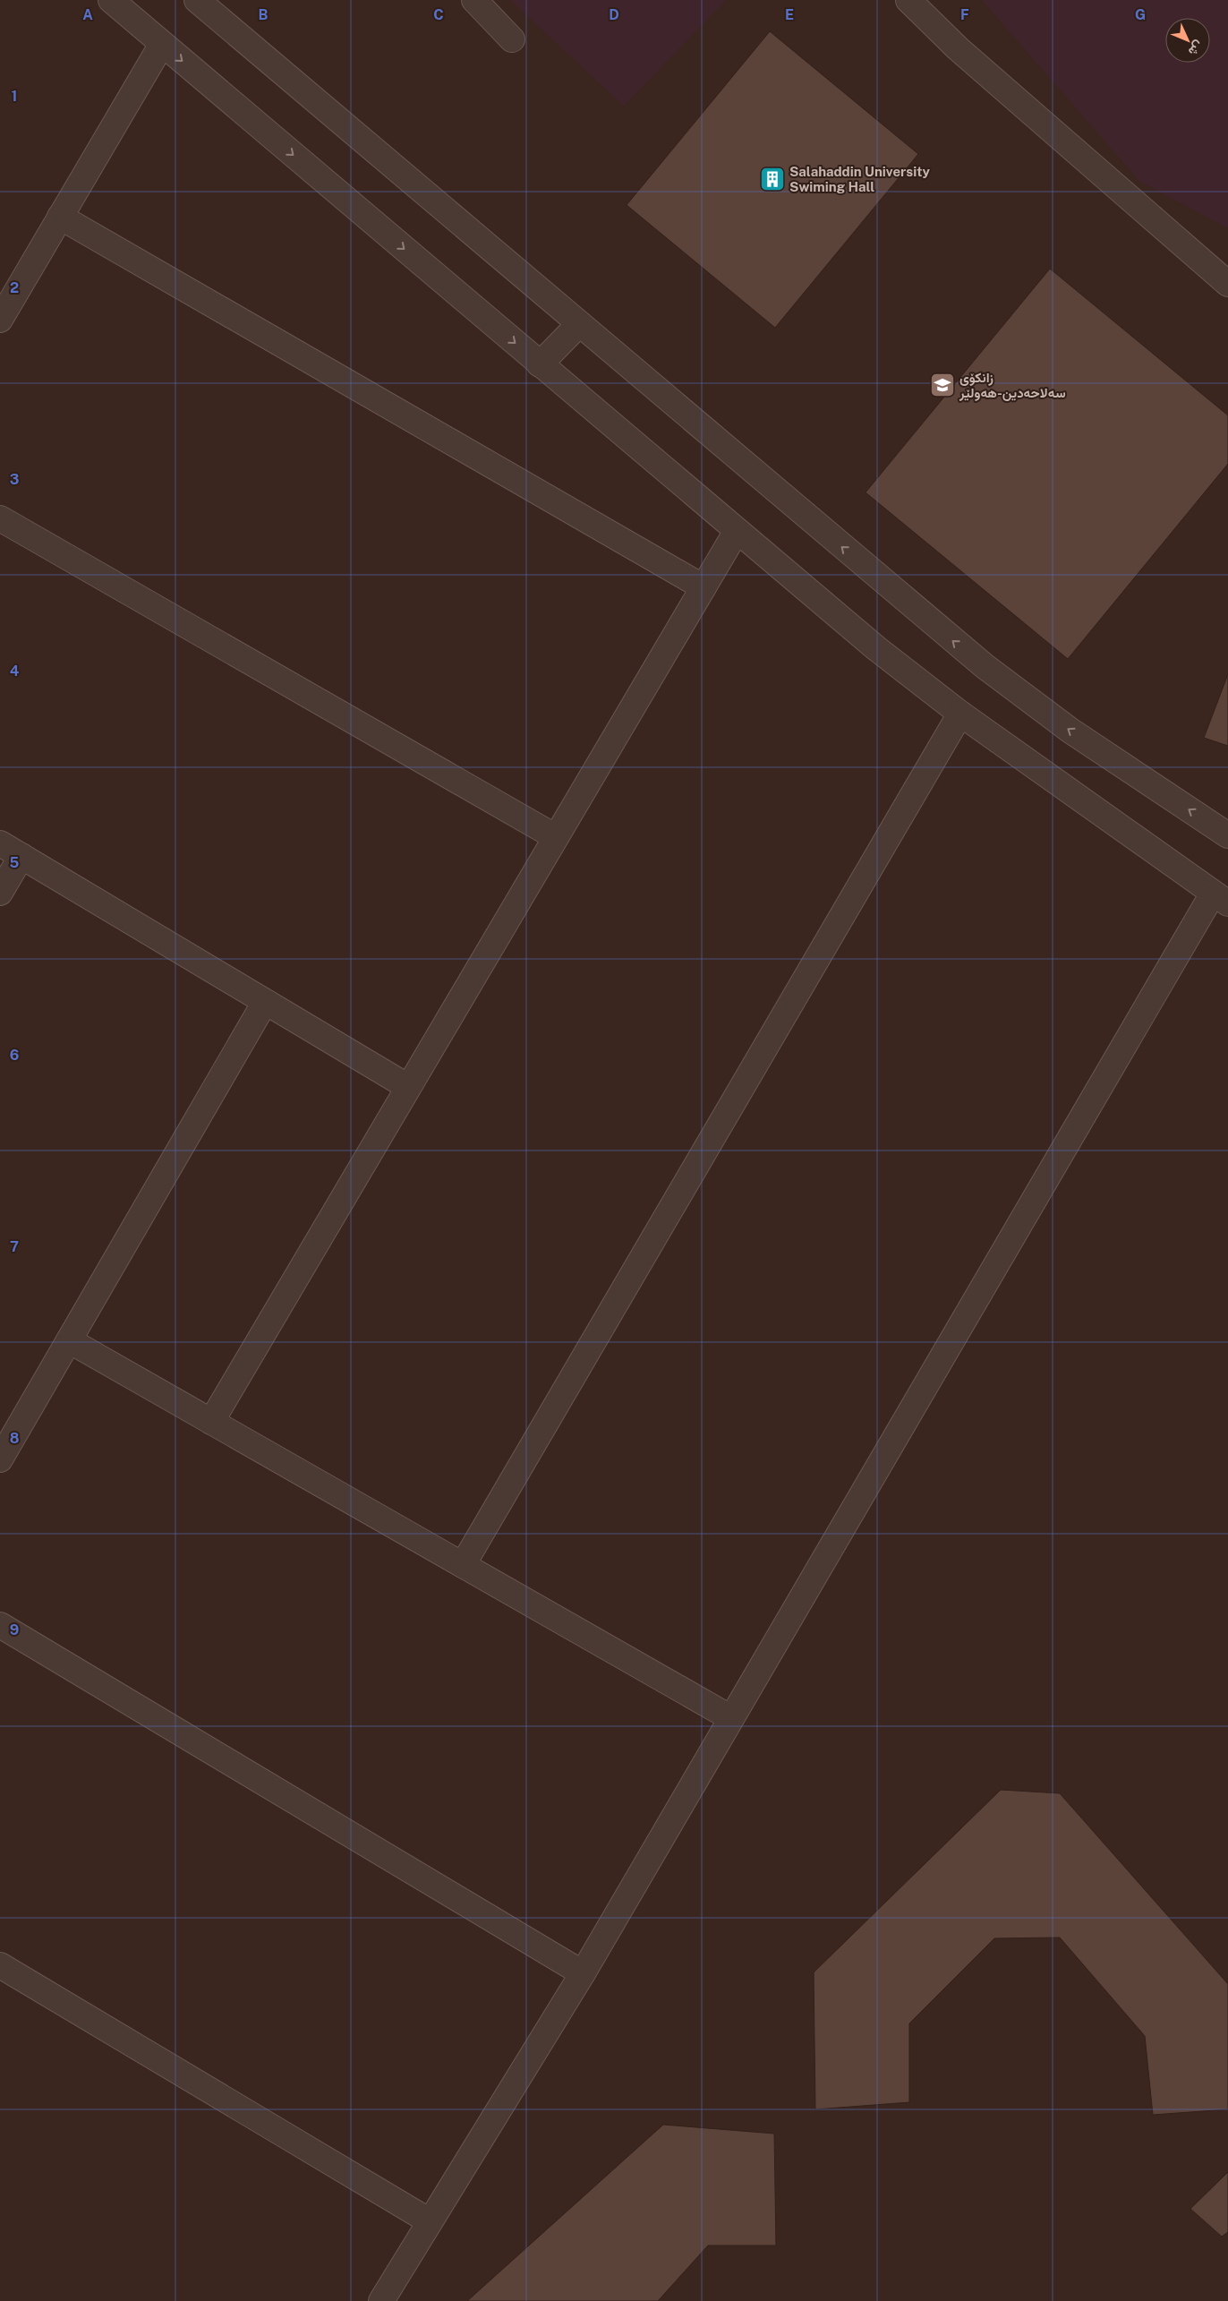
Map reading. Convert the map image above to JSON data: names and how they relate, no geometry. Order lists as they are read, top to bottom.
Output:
{
  "places": {
    "building": ["Salahaddin University Swiming Hall"],
    "school or university": ["زانکۆی سەلاحەدین-هەولێر"]
  },
  "north": "bottom right",
  "grid": {
    "columns": [
      "A",
      "B",
      "C",
      "D",
      "E",
      "F",
      "G"
    ],
    "rows": [
      "1",
      "2",
      "3",
      "4",
      "5",
      "6",
      "7",
      "8",
      "9"
    ]
  }
}
